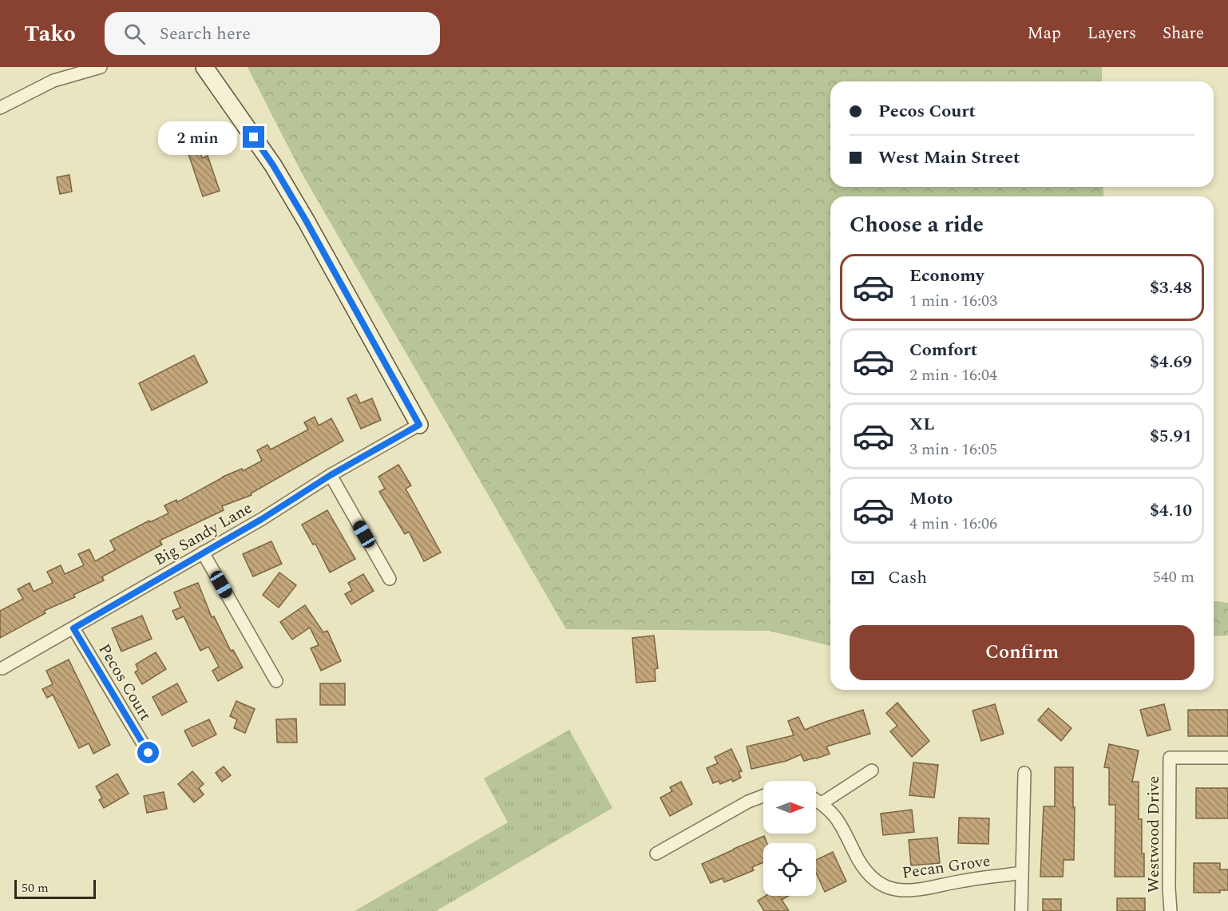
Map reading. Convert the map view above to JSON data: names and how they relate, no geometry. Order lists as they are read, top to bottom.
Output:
{
  "streets": {
    "street": [
      "Big Sandy Lane",
      "Pecos Court",
      "Westwood Drive",
      "Pecan Grove"
    ]
  },
  "crossings": [
    ["Big Sandy Lane", "Pecos Court"]
  ],
  "scale_bar": "50 m",
  "north": "right",
  "page": {
    "header": "Tako",
    "search": "Search here",
    "nav": ["Map", "Layers", "Share"],
    "banner": ["Pecos Court", "West Main Street"],
    "bubble": "2 min",
    "heading": "Choose a ride",
    "list": [
      {
        "name": "Economy",
        "note": "1 min · 16:03",
        "value": "$3.48"
      },
      {
        "name": "Comfort",
        "note": "2 min · 16:04",
        "value": "$4.69"
      },
      {
        "name": "XL",
        "note": "3 min · 16:05",
        "value": "$5.91"
      },
      {
        "name": "Moto",
        "note": "4 min · 16:06",
        "value": "$4.10"
      }
    ],
    "pay": ["Cash", "540 m"],
    "buttons": "Confirm",
    "scale": "50 m"
  }
}
